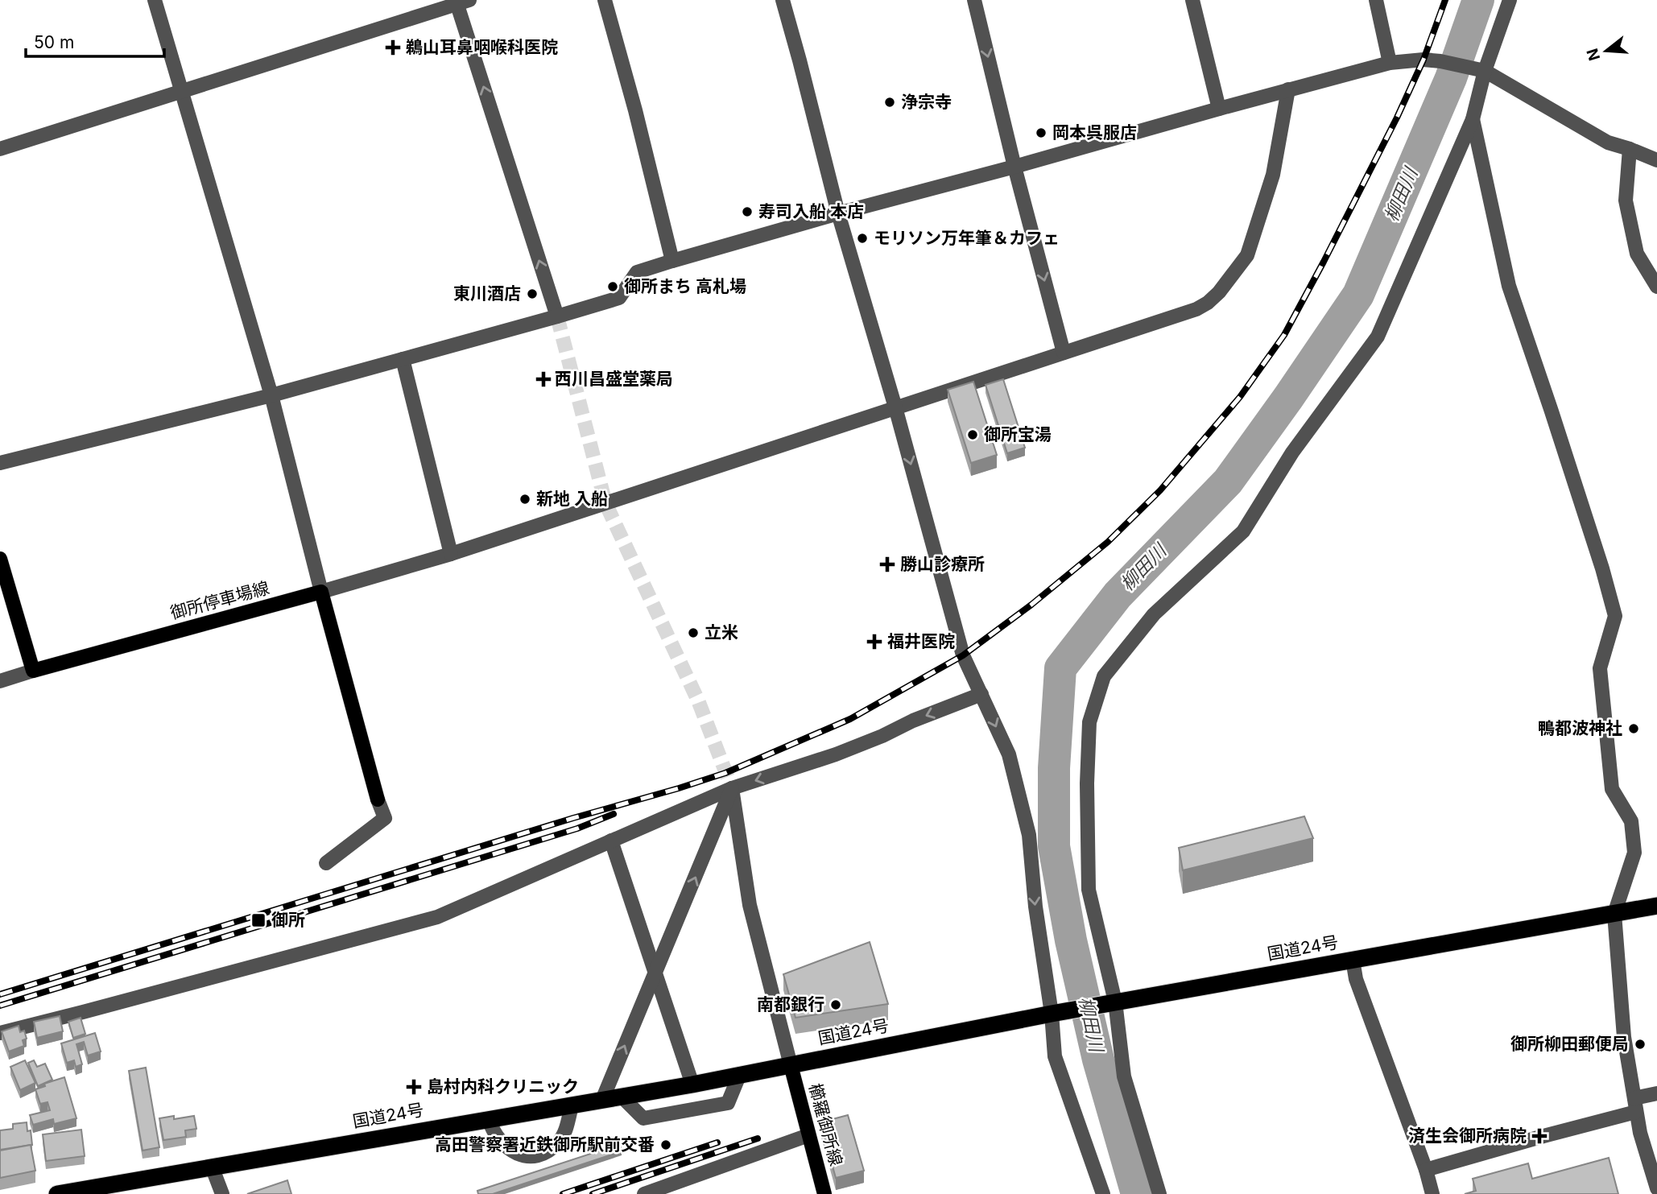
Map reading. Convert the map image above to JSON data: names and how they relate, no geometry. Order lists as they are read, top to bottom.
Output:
{
  "streets": {
    "highway": ["国道24号"],
    "main road": ["御所停車場線", "櫛羅御所線"]
  },
  "crossings": [
    ["国道24号", "櫛羅御所線"]
  ],
  "water": ["柳田川"],
  "places": {
    "health": [
      "鵜山耳鼻咽喉科医院",
      "西川昌盛堂薬局",
      "勝山診療所",
      "福井医院",
      "島村内科クリニック",
      "済生会御所病院"
    ],
    "other": [
      "浄宗寺",
      "岡本呉服店",
      "寿司入船 本店",
      "モリソン万年筆＆カフェ",
      "御所まち 高札場",
      "東川酒店",
      "御所宝湯",
      "新地 入船",
      "立米",
      "鴨都波神社",
      "南都銀行",
      "御所柳田郵便局",
      "高田警察署近鉄御所駅前交番"
    ],
    "transit": ["御所"]
  },
  "scale_bar": "50 m",
  "north": "left"
}
